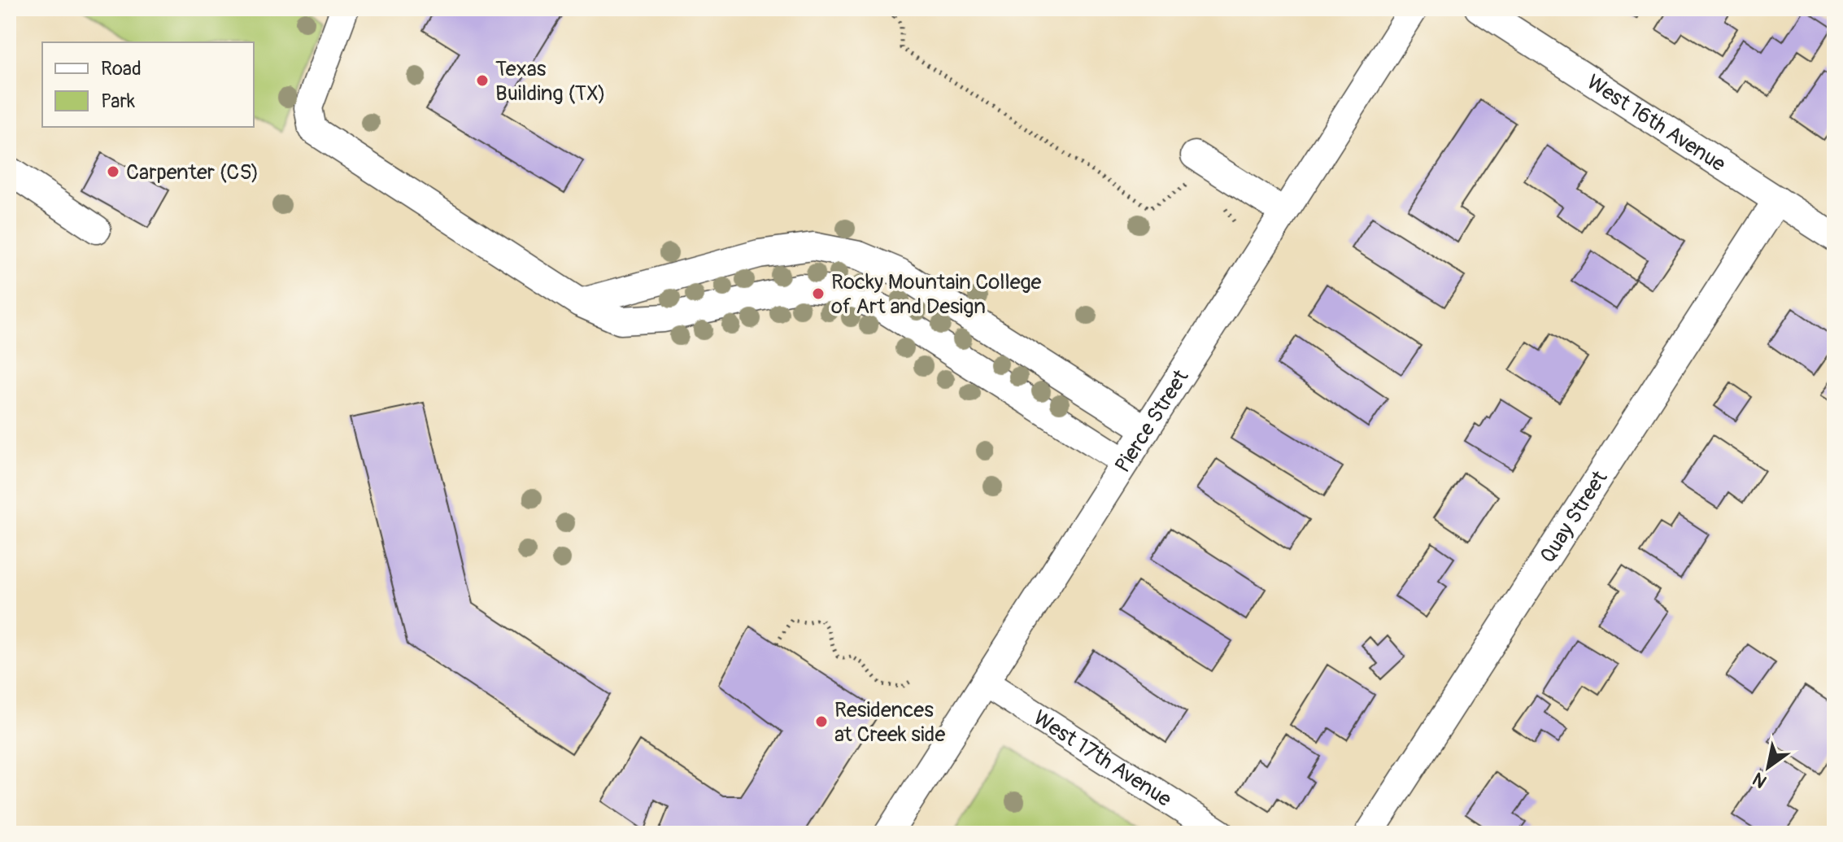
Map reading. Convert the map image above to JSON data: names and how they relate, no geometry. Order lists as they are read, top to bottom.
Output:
{
  "streets": {
    "street": [
      "West 16th Avenue",
      "Pierce Street",
      "Quay Street",
      "West 17th Avenue"
    ]
  },
  "crossings": [
    ["West 16th Avenue", "Quay Street"],
    ["Pierce Street", "West 17th Avenue"]
  ],
  "places": [
    "Texas Building (TX)",
    "Carpenter (CS)",
    "Rocky Mountain College of Art and Design",
    "Residences at Creek side"
  ],
  "legend": ["Road", "Park"],
  "north": "bottom left"
}
